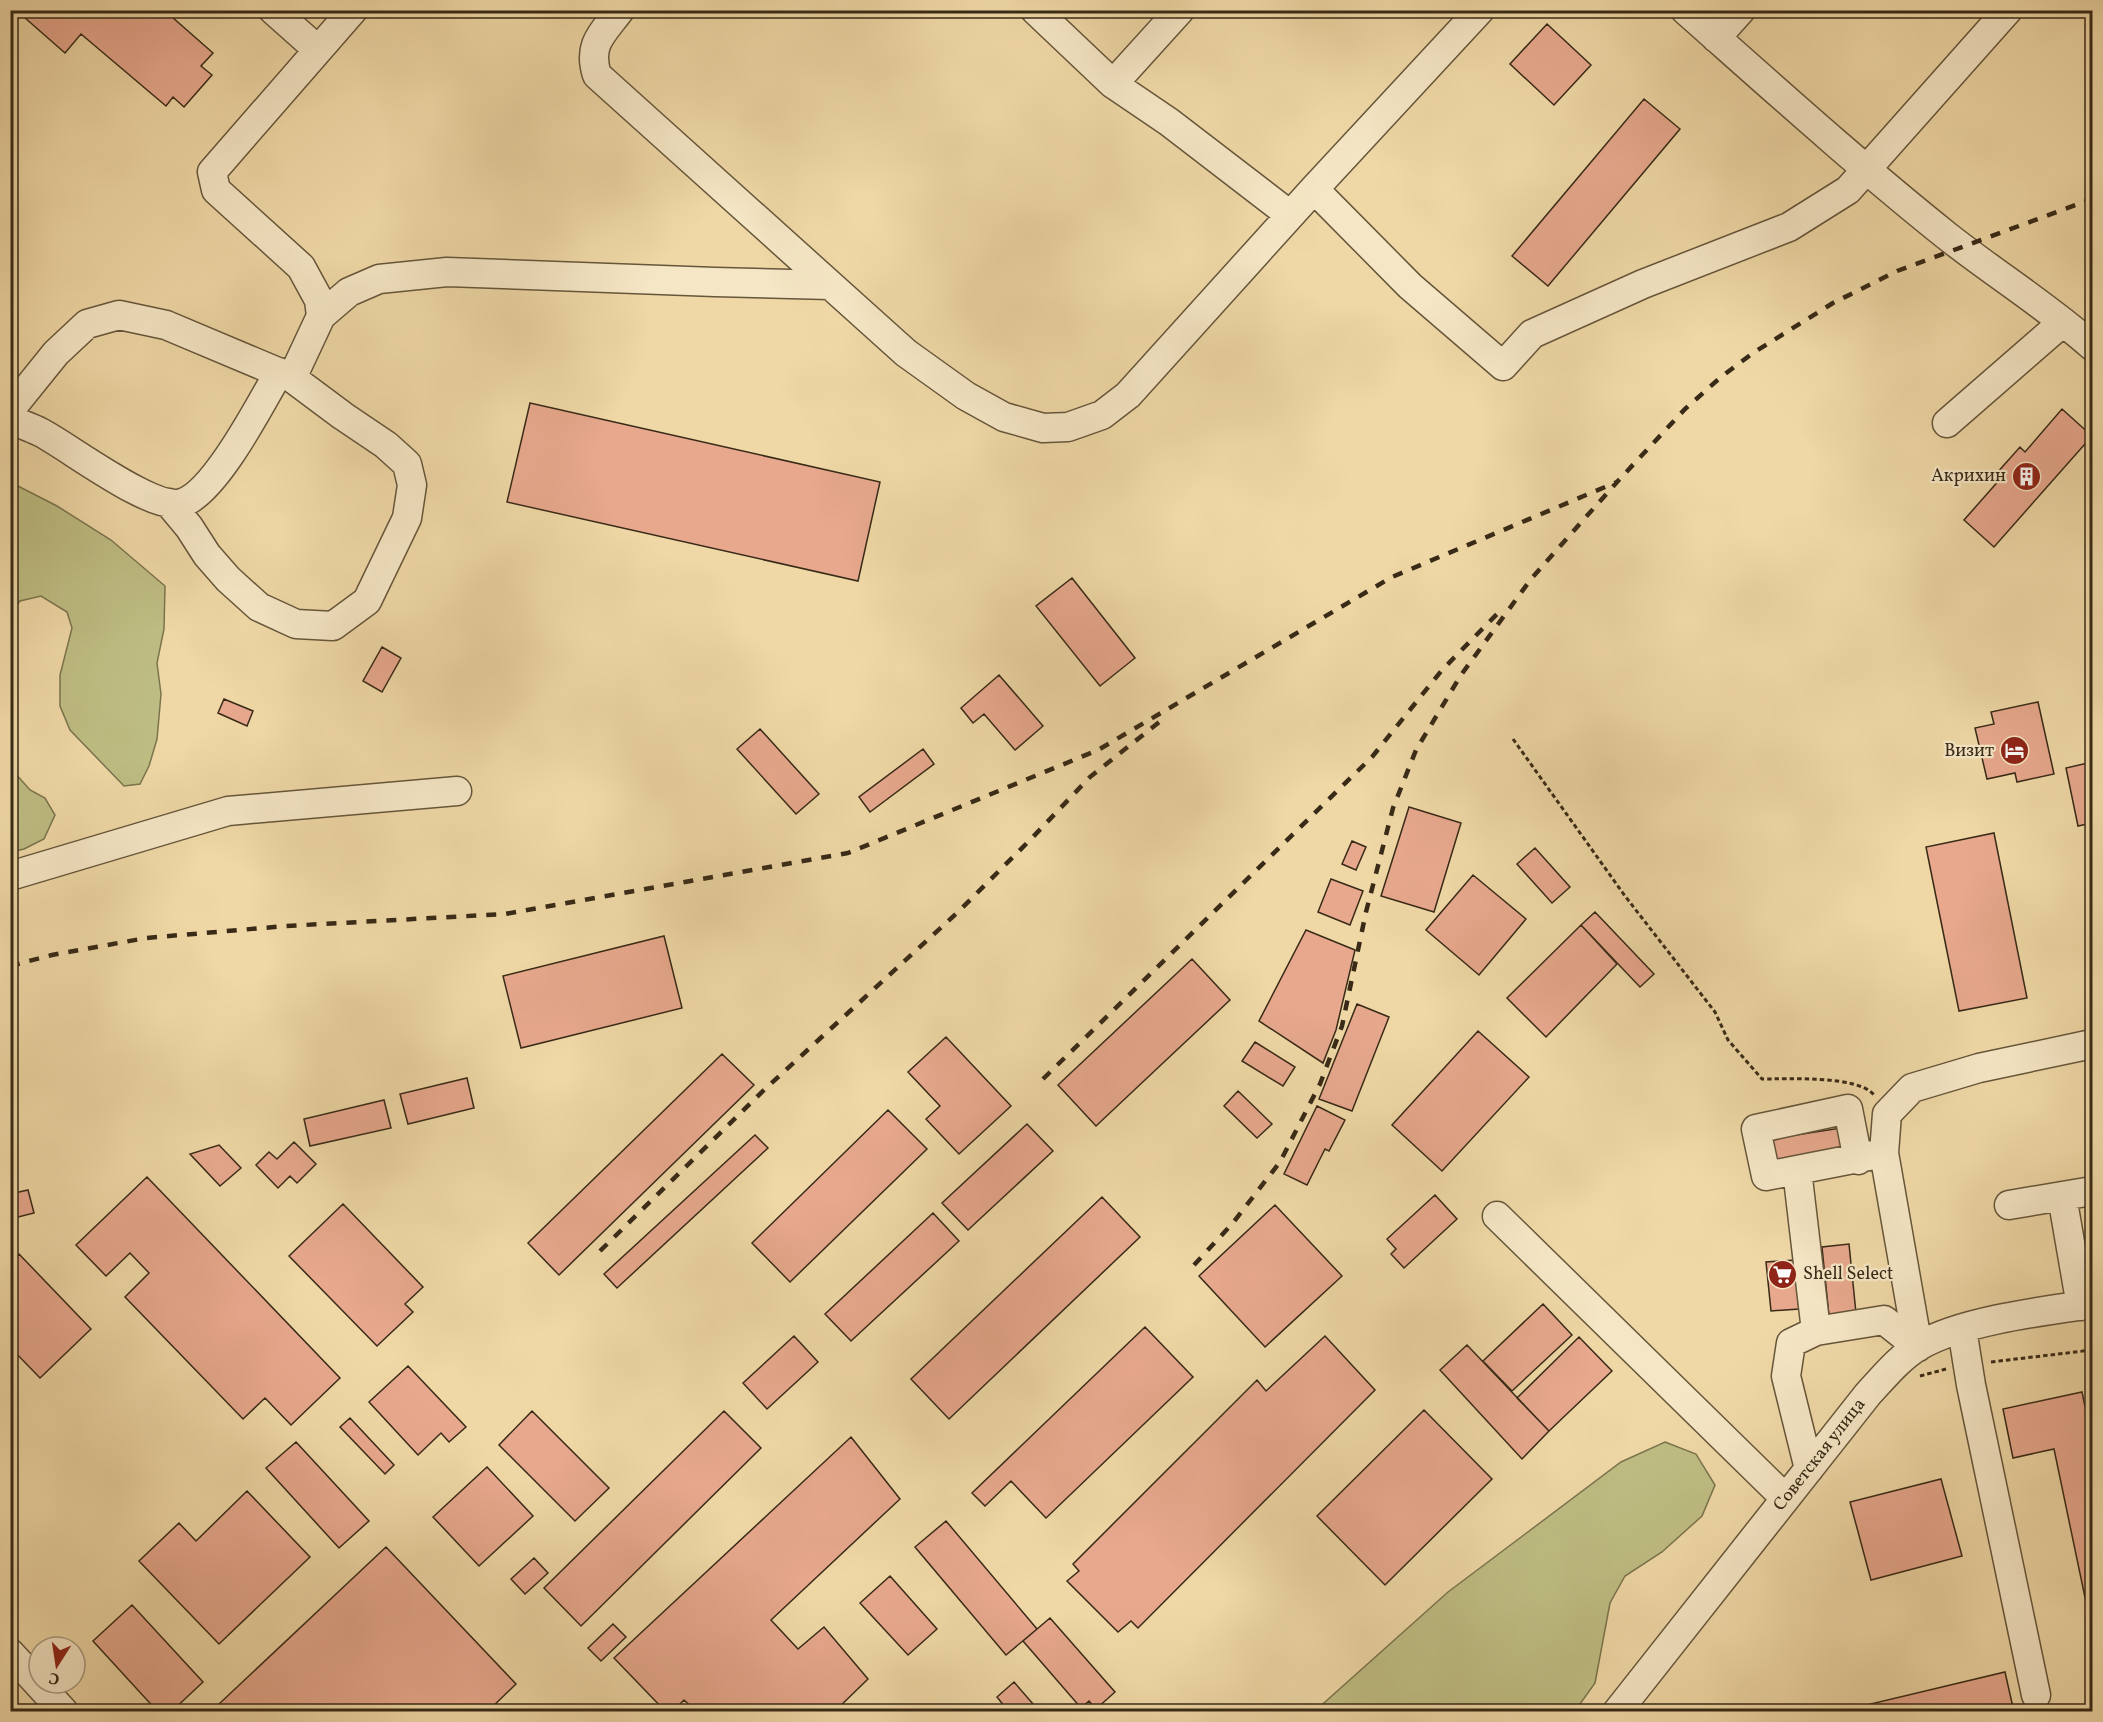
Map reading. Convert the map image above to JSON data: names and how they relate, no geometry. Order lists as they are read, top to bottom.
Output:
{
  "streets": {
    "street": ["Советская улица"]
  },
  "places": {
    "building": ["Акрихин"],
    "hotel": ["Визит"],
    "supermarket": ["Shell Select"]
  },
  "north": "bottom"
}
